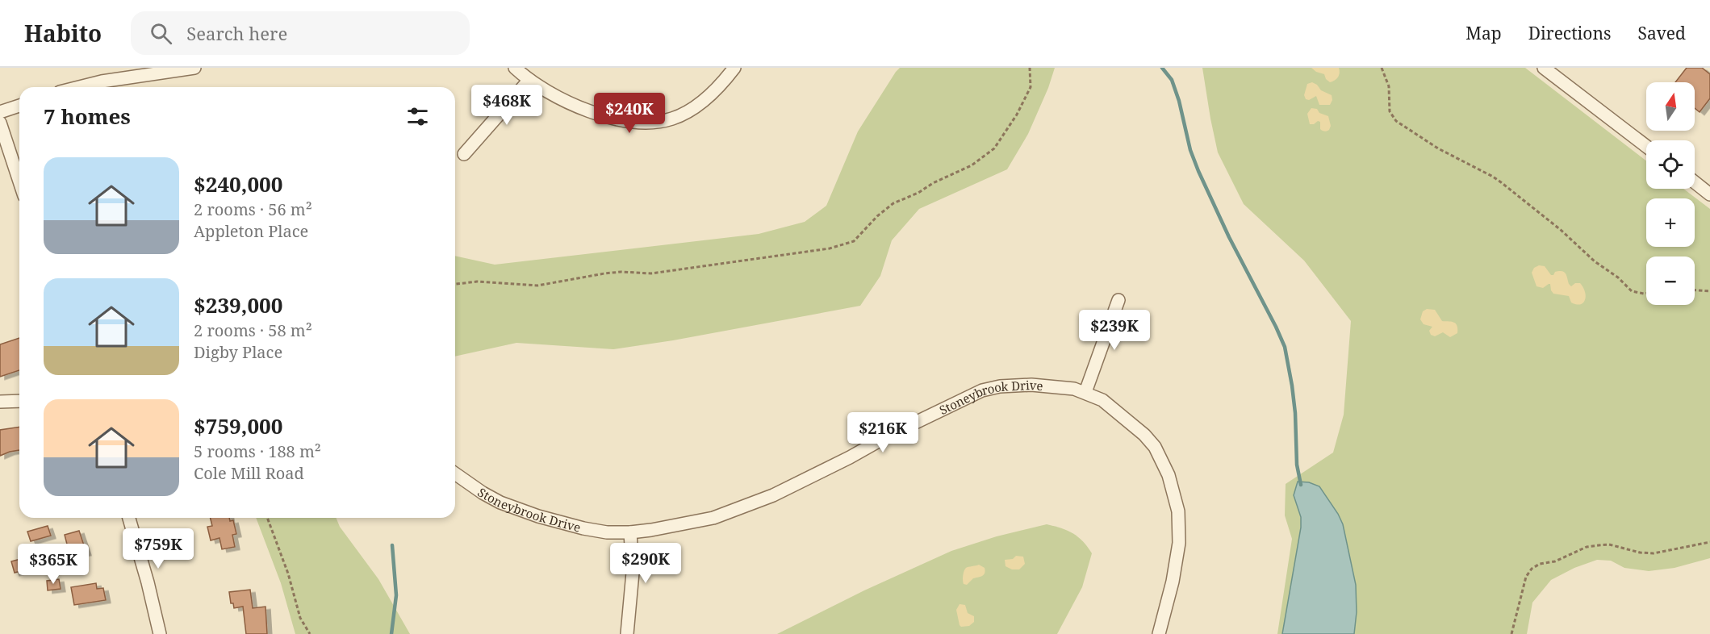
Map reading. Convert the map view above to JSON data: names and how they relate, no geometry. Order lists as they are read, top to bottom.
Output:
{
  "streets": {
    "street": ["Stoneybrook Drive"]
  },
  "north": "top",
  "page": {
    "header": "Habito",
    "search": "Search here",
    "nav": ["Map", "Directions", "Saved"],
    "map_buttons": ["+", "−"],
    "price": [
      "$468K",
      "$240K",
      "$239K",
      "$216K",
      "$759K",
      "$290K",
      "$365K"
    ],
    "heading": "7 homes",
    "list": [
      {
        "name": "$240,000",
        "note": "2 rooms · 56 m² · Appleton Place"
      },
      {
        "name": "$239,000",
        "note": "2 rooms · 58 m² · Digby Place"
      },
      {
        "name": "$759,000",
        "note": "5 rooms · 188 m² · Cole Mill Road"
      }
    ]
  }
}
